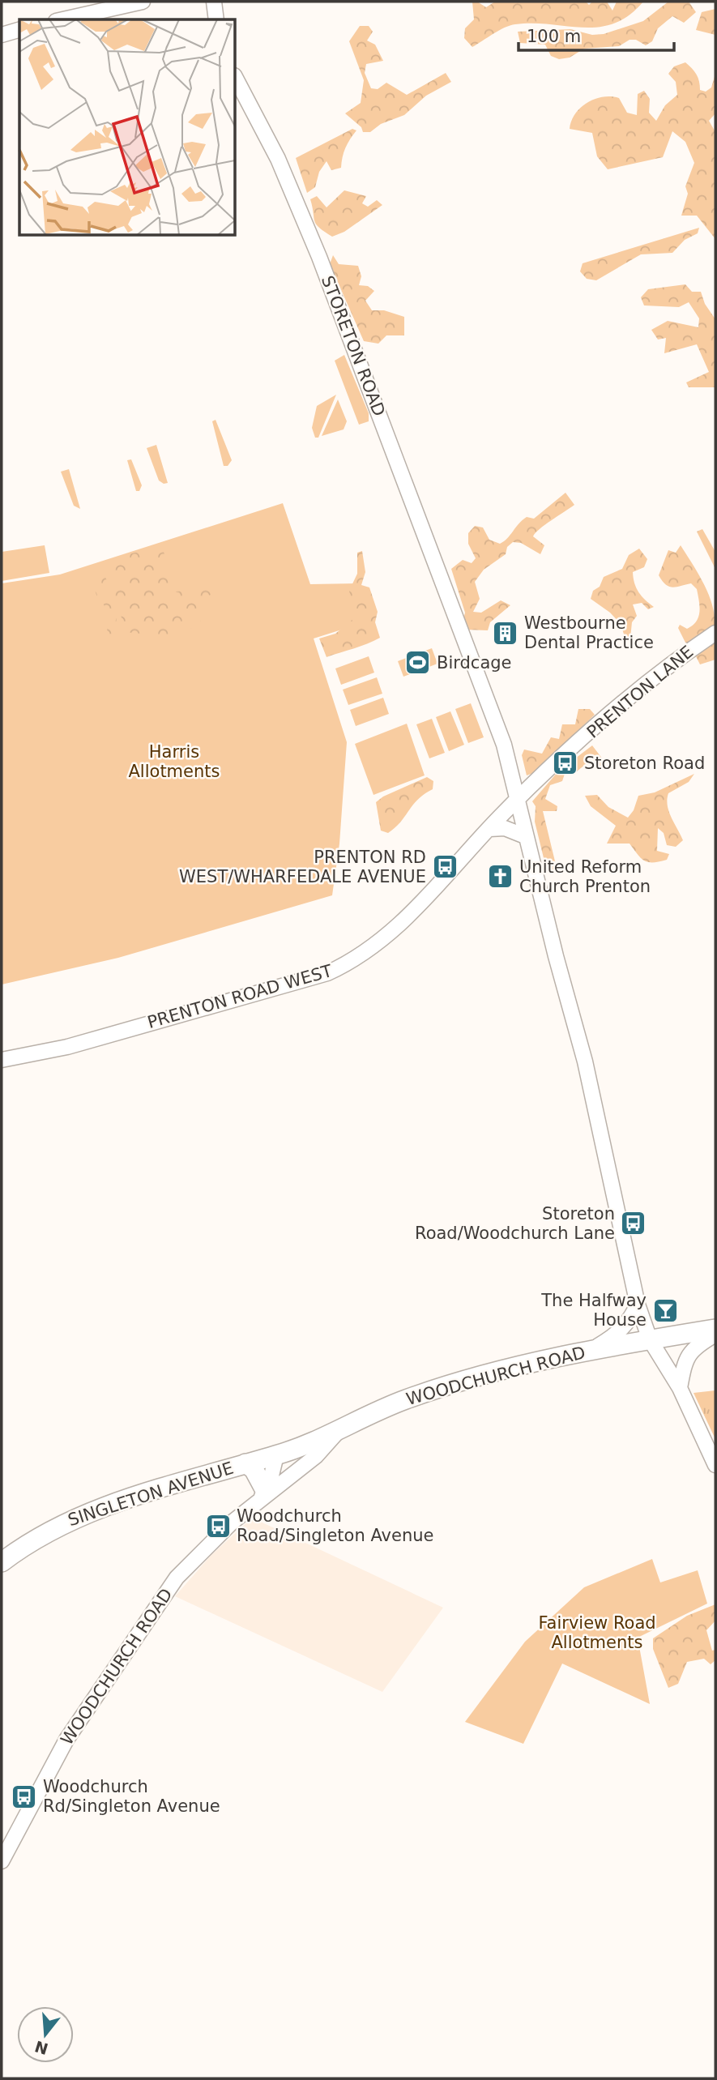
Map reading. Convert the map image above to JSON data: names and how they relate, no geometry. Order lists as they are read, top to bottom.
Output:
{
  "streets": {
    "highway": ["WOODCHURCH ROAD", "SINGLETON AVENUE"],
    "main road": ["STORETON ROAD", "PRENTON LANE", "PRENTON ROAD WEST"]
  },
  "crossings": [
    ["STORETON ROAD", "PRENTON LANE"],
    ["STORETON ROAD", "PRENTON ROAD WEST"],
    ["STORETON ROAD", "WOODCHURCH ROAD"],
    ["PRENTON LANE", "PRENTON ROAD WEST"],
    ["WOODCHURCH ROAD", "SINGLETON AVENUE"]
  ],
  "parks": ["Harris Allotments", "Fairview Road Allotments"],
  "places": {
    "building": ["Westbourne Dental Practice"],
    "sports": ["Birdcage"],
    "bus stop": [
      "Storeton Road",
      "PRENTON RD WEST/WHARFEDALE AVENUE",
      "Storeton Road/Woodchurch Lane",
      "Woodchurch Road/Singleton Avenue",
      "Woodchurch Rd/Singleton Avenue"
    ],
    "church": ["United Reform Church Prenton"],
    "bar": ["The Halfway House"]
  },
  "scale_bar": "100 m",
  "north": "bottom"
}
